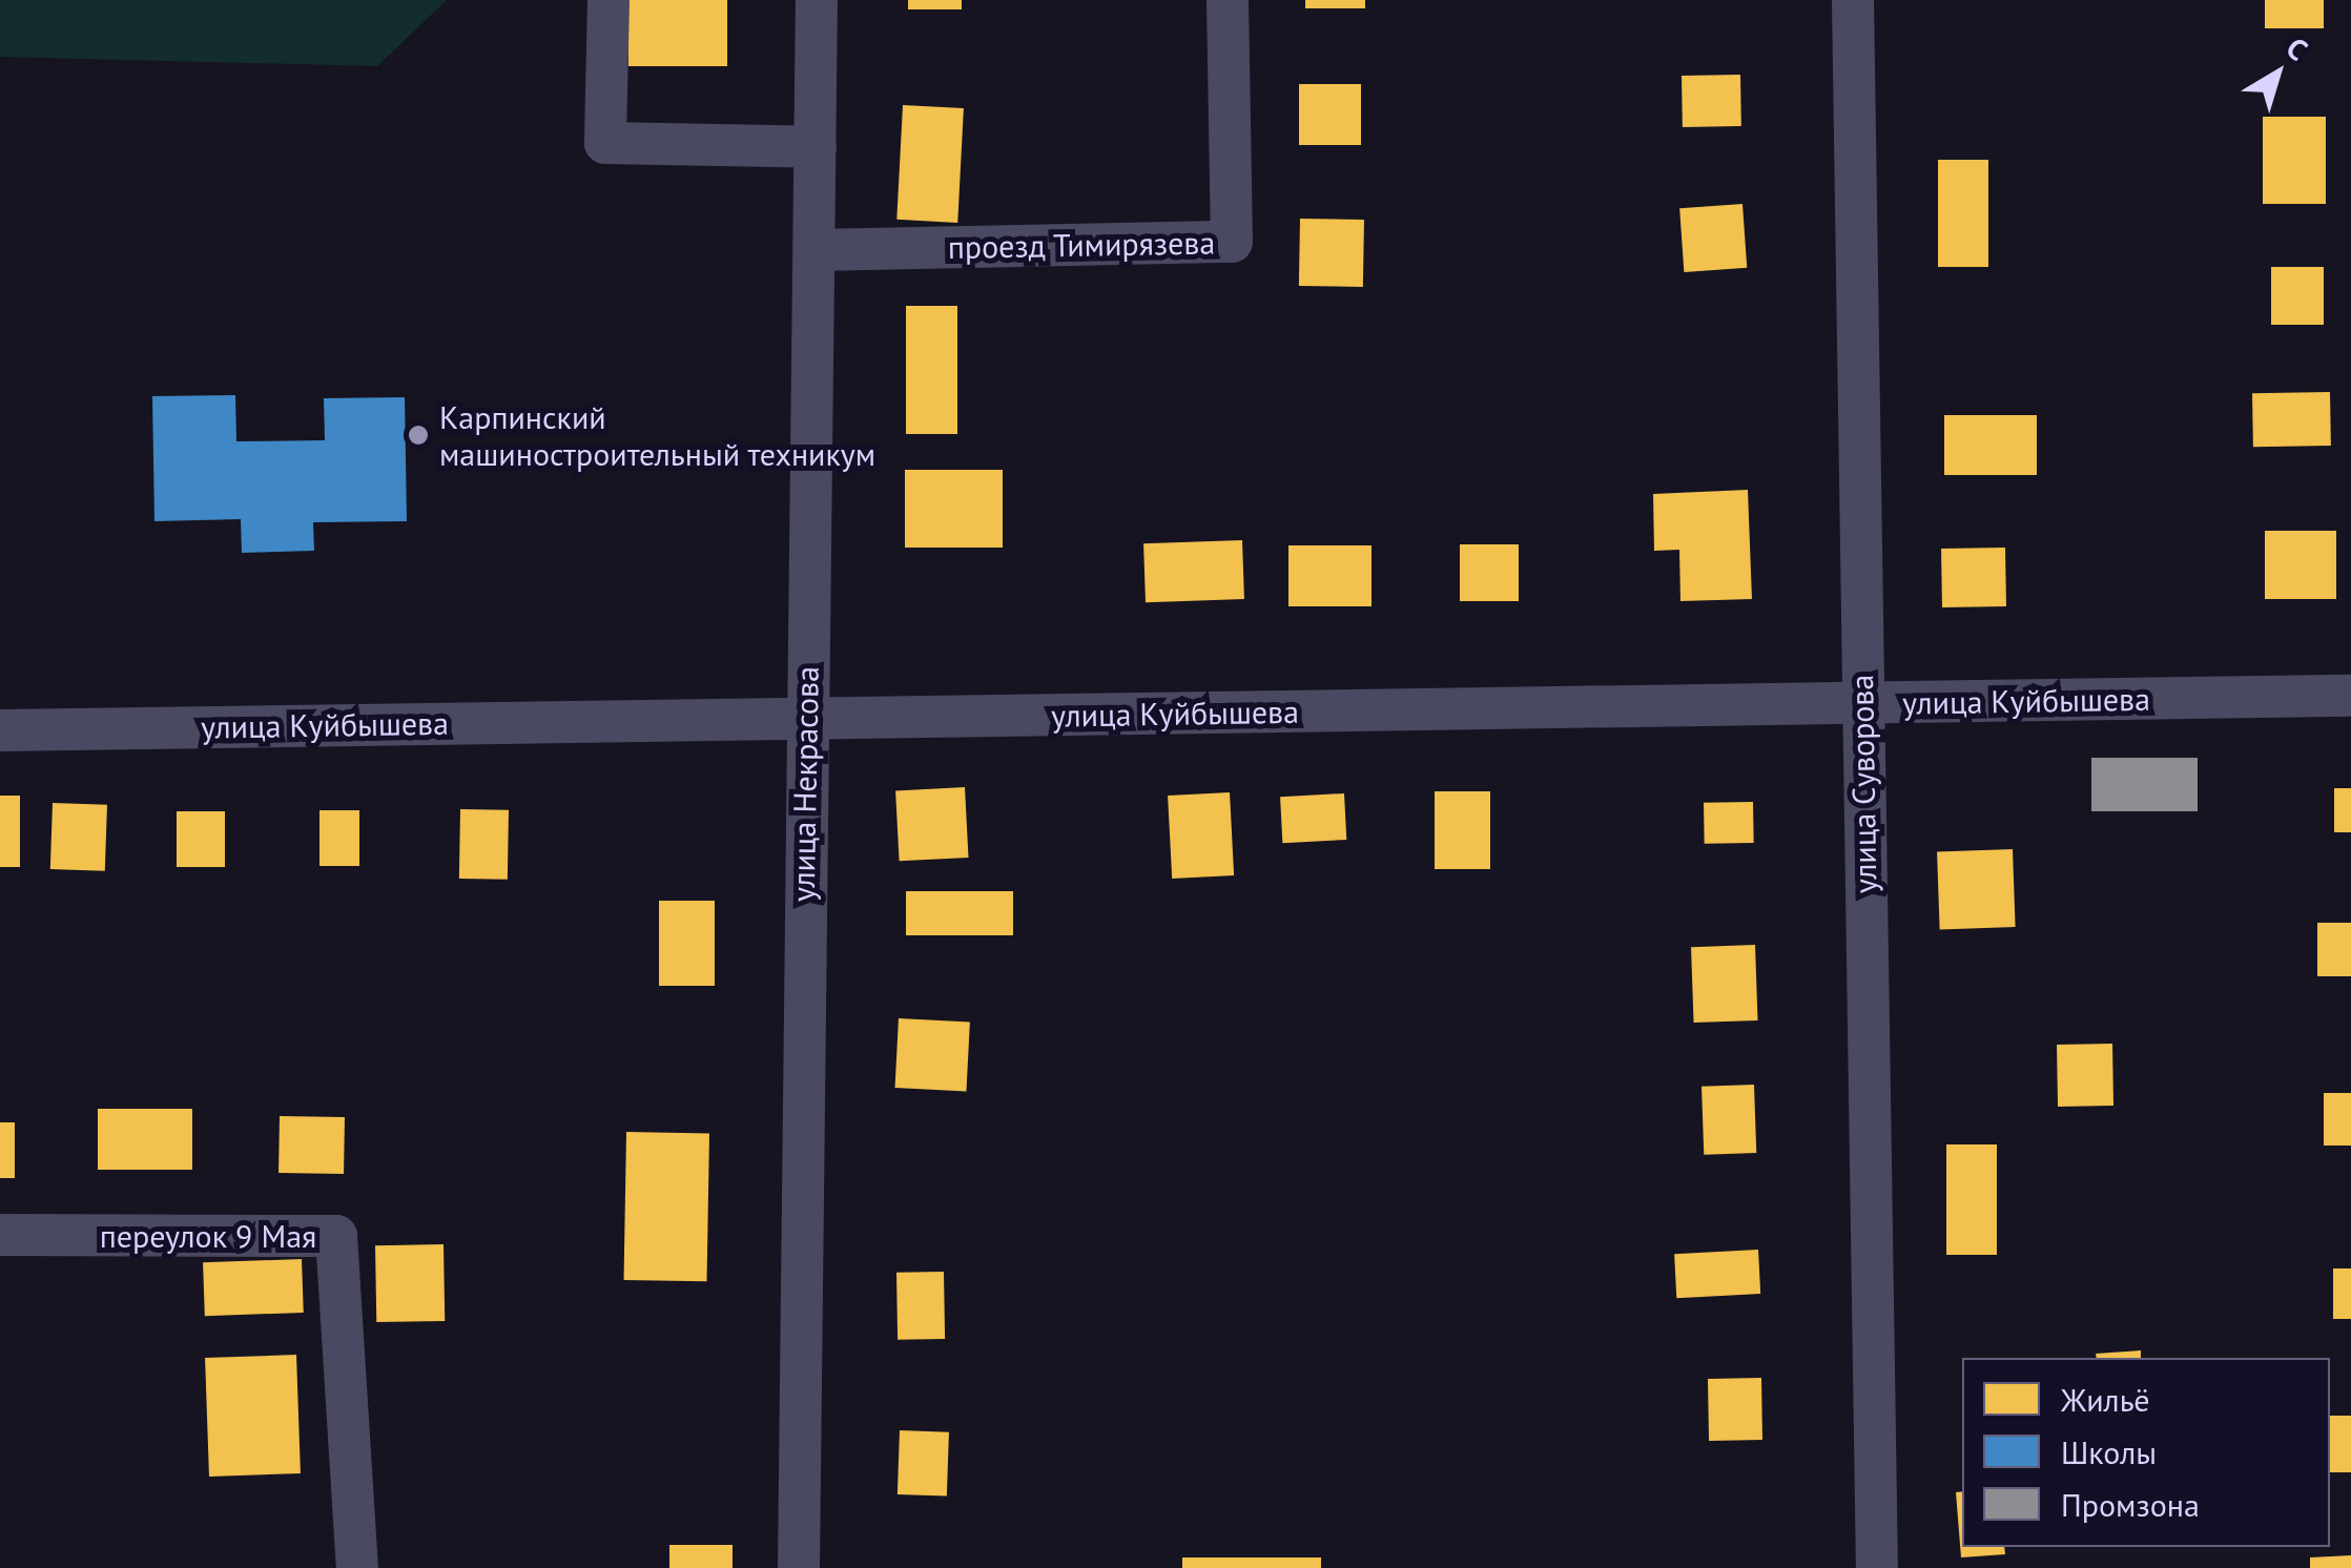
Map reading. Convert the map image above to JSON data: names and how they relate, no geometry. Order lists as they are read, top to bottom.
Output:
{
  "streets": {
    "street": [
      "проезд Тимирязева",
      "улица Куйбышева",
      "улица Некрасова",
      "улица Суворова",
      "переулок 9 Мая"
    ]
  },
  "crossings": [
    ["проезд Тимирязева", "улица Некрасова"],
    ["улица Куйбышева", "улица Некрасова"],
    ["улица Куйбышева", "улица Суворова"]
  ],
  "places": ["Карпинский машиностроительный техникум"],
  "legend": ["Жильё", "Школы", "Промзона"],
  "north": "top right"
}
